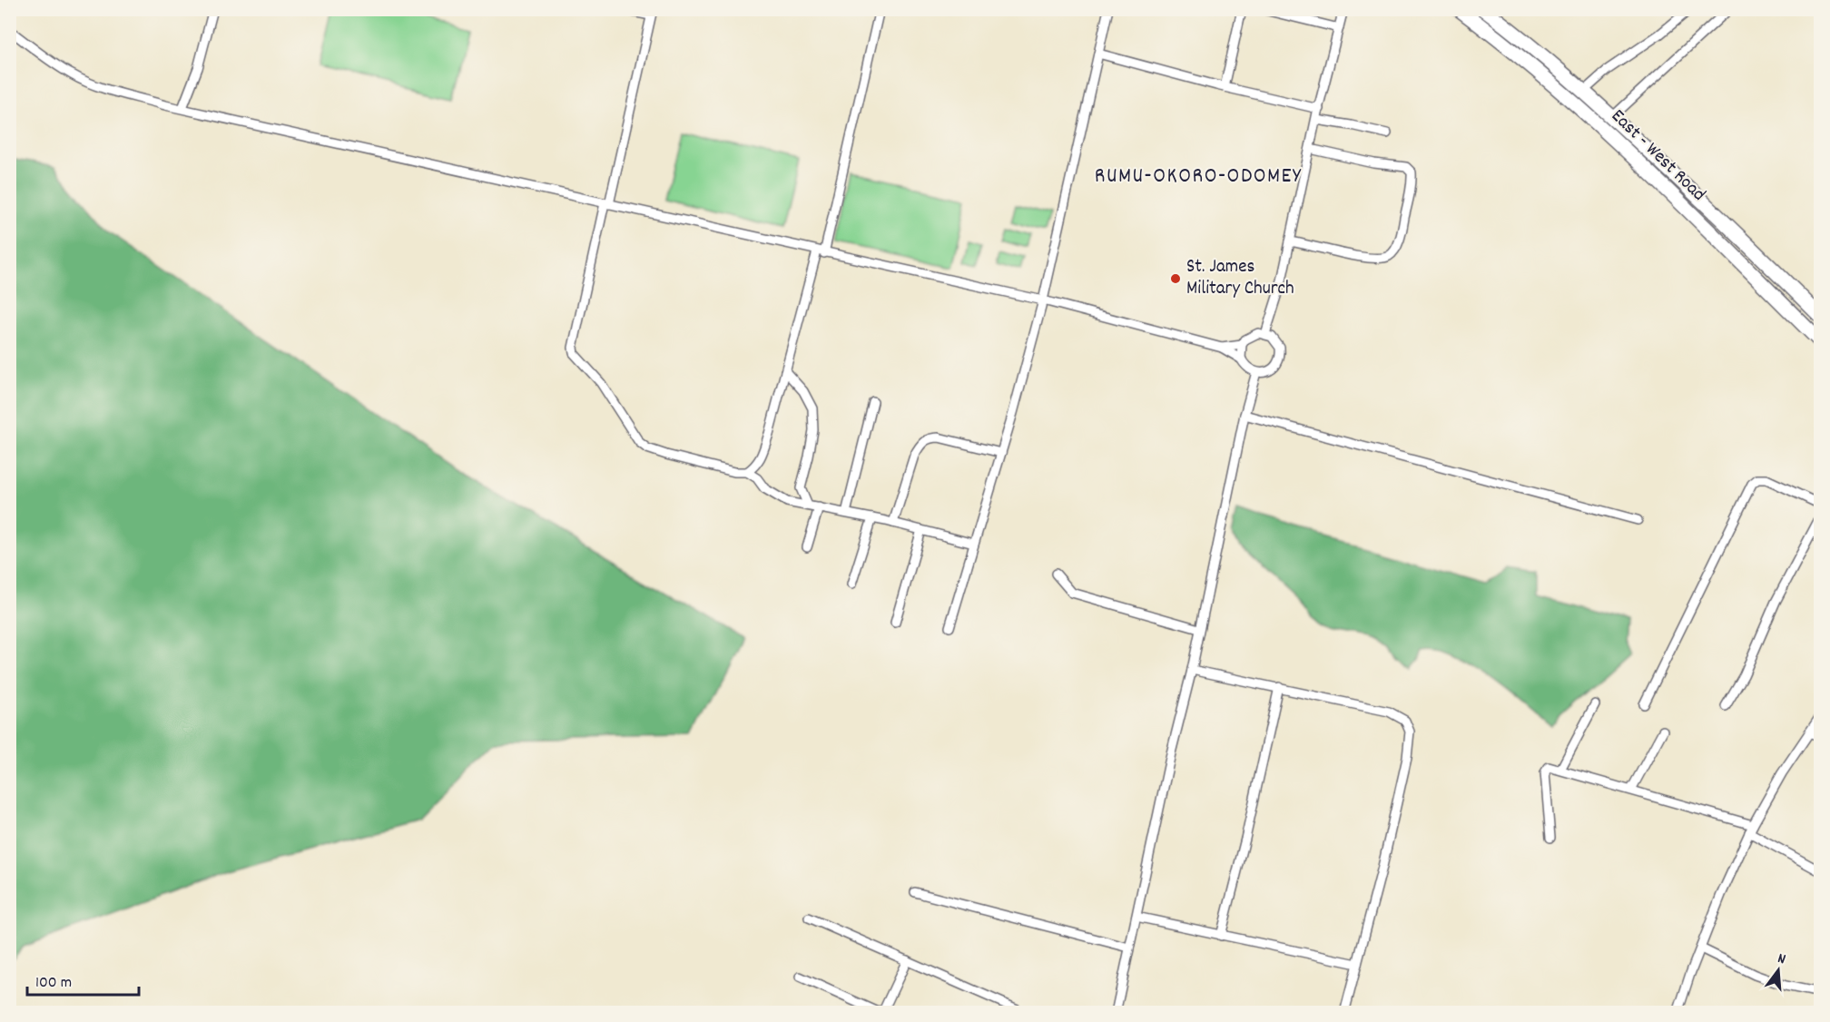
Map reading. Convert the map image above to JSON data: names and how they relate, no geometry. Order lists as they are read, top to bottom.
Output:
{
  "streets": {
    "main road": ["East - West Road"]
  },
  "districts": ["RUMU-OKORO-ODOMEY"],
  "places": ["St. James Military Church"],
  "scale_bar": "100 m",
  "north": "top"
}
